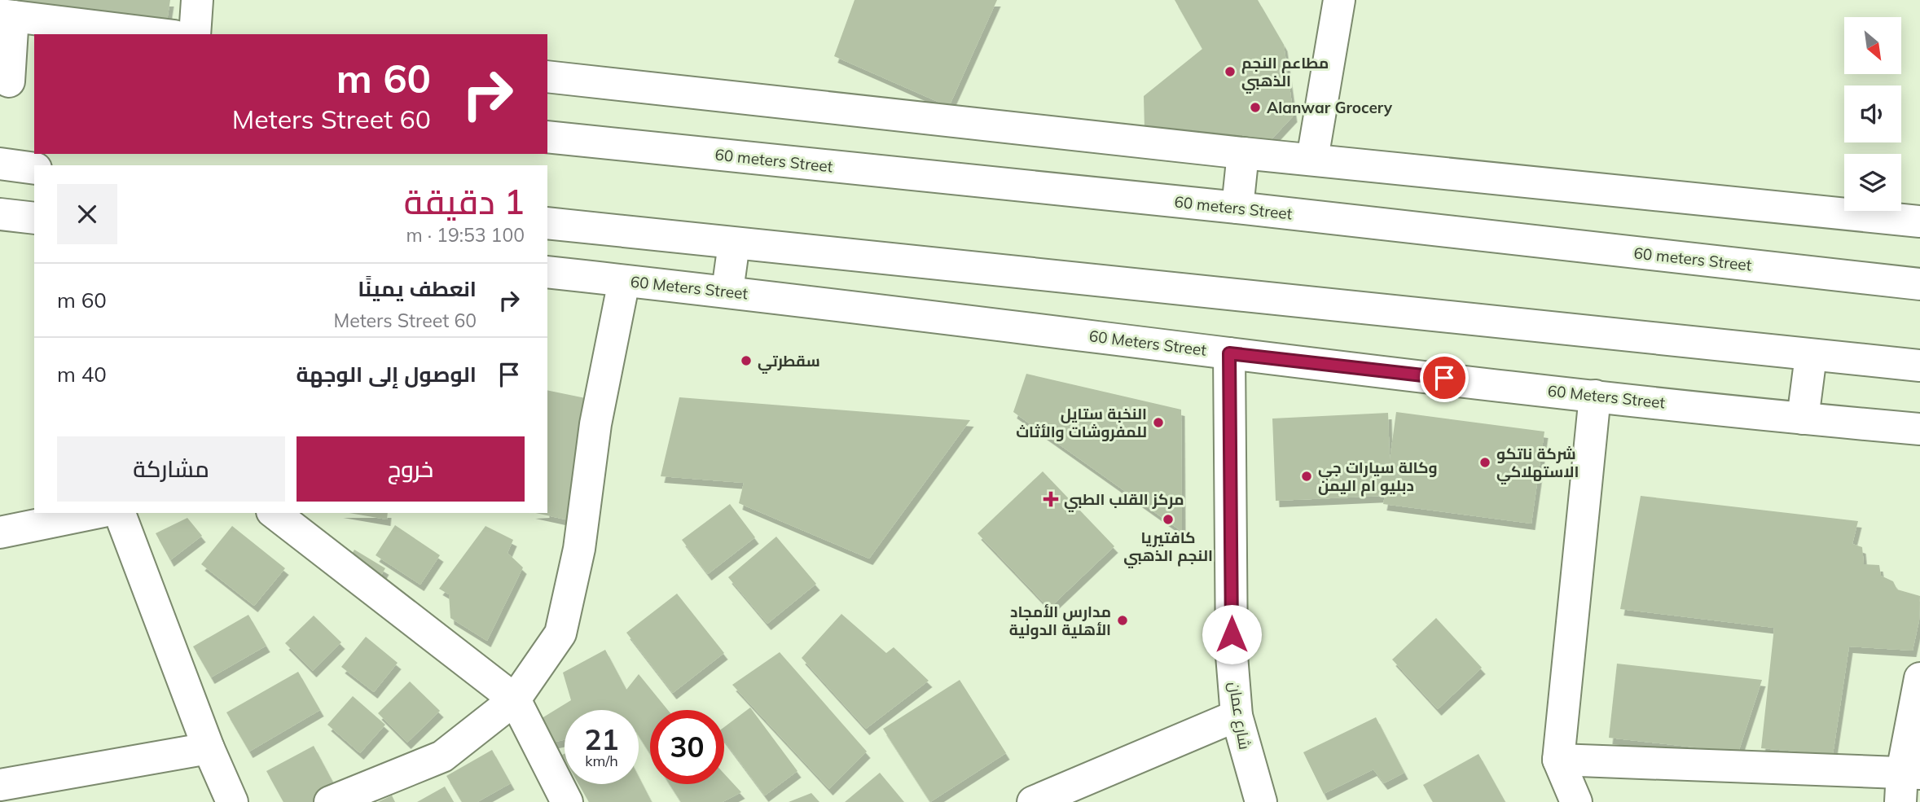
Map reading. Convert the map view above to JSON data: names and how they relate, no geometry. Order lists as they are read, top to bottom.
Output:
{
  "streets": {
    "main road": ["60 meters Street", "60 Meters Street", "شارع عمان"]
  },
  "crossings": [
    ["60 Meters Street", "شارع عمان"]
  ],
  "places": {
    "other": [
      "مطاعم النجم الذهبي",
      "Alanwar Grocery",
      "سقطرتي",
      "النخبة ستايل للمفروشات والأثاث",
      "شركة ناتكو الاستهلاكي",
      "وكالة سيارات جي دبليو ام اليمن",
      "كافتيريا النجم الذهبي",
      "مدارس الأمجاد الأهلية الدولية"
    ],
    "health": ["مركز القلب الطبي"]
  },
  "north": "bottom right",
  "page": {
    "turn": ["60 m", "60 Meters Street"],
    "heading": ["1 دقيقة", "100 m · 19:53"],
    "list": [
      {
        "name": "انعطف يمينًا",
        "note": "60 Meters Street",
        "value": "60 m"
      },
      {
        "name": "الوصول إلى الوجهة",
        "value": "40 m"
      }
    ],
    "buttons": ["خروج", "مشاركة"],
    "speed": "21 km/h",
    "limit": "30"
  }
}
